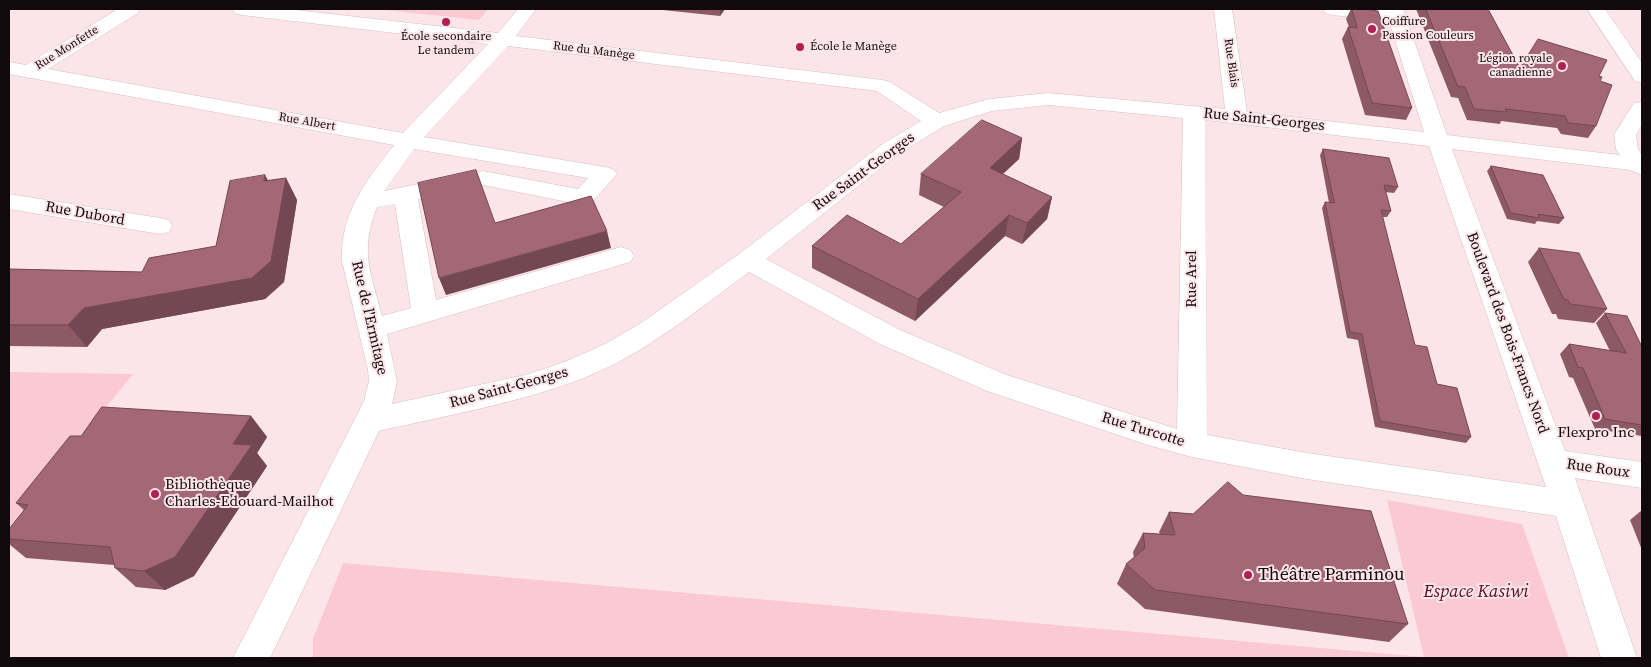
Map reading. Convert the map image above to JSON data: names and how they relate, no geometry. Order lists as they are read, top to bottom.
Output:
{
  "streets": {
    "street": [
      "Rue Monfette",
      "Rue du Manège",
      "Rue Blais",
      "Rue Saint-Georges",
      "Rue Albert",
      "Rue Dubord",
      "Rue Arel",
      "Rue de l'Ermitage",
      "Boulevard des Bois-Francs Nord",
      "Rue Turcotte",
      "Rue Roux"
    ]
  },
  "crossings": [
    ["Rue Monfette", "Rue Albert"],
    ["Rue du Manège", "Rue Saint-Georges"],
    ["Rue du Manège", "Rue de l'Ermitage"],
    ["Rue Blais", "Rue Saint-Georges"],
    ["Rue Saint-Georges", "Rue Arel"],
    ["Rue Saint-Georges", "Rue de l'Ermitage"],
    ["Rue Saint-Georges", "Boulevard des Bois-Francs Nord"],
    ["Rue Saint-Georges", "Rue Turcotte"],
    ["Rue Albert", "Rue de l'Ermitage"],
    ["Rue Arel", "Rue Turcotte"],
    ["Boulevard des Bois-Francs Nord", "Rue Turcotte"],
    ["Boulevard des Bois-Francs Nord", "Rue Roux"]
  ],
  "parks": ["Espace Kasiwi"],
  "places": [
    "École secondaire Le tandem",
    "Coiffure Passion Couleurs",
    "École le Manège",
    "Légion royale canadienne",
    "Flexpro Inc",
    "Bibliothèque Charles-Edouard-Mailhot",
    "Théâtre Parminou"
  ]
}
